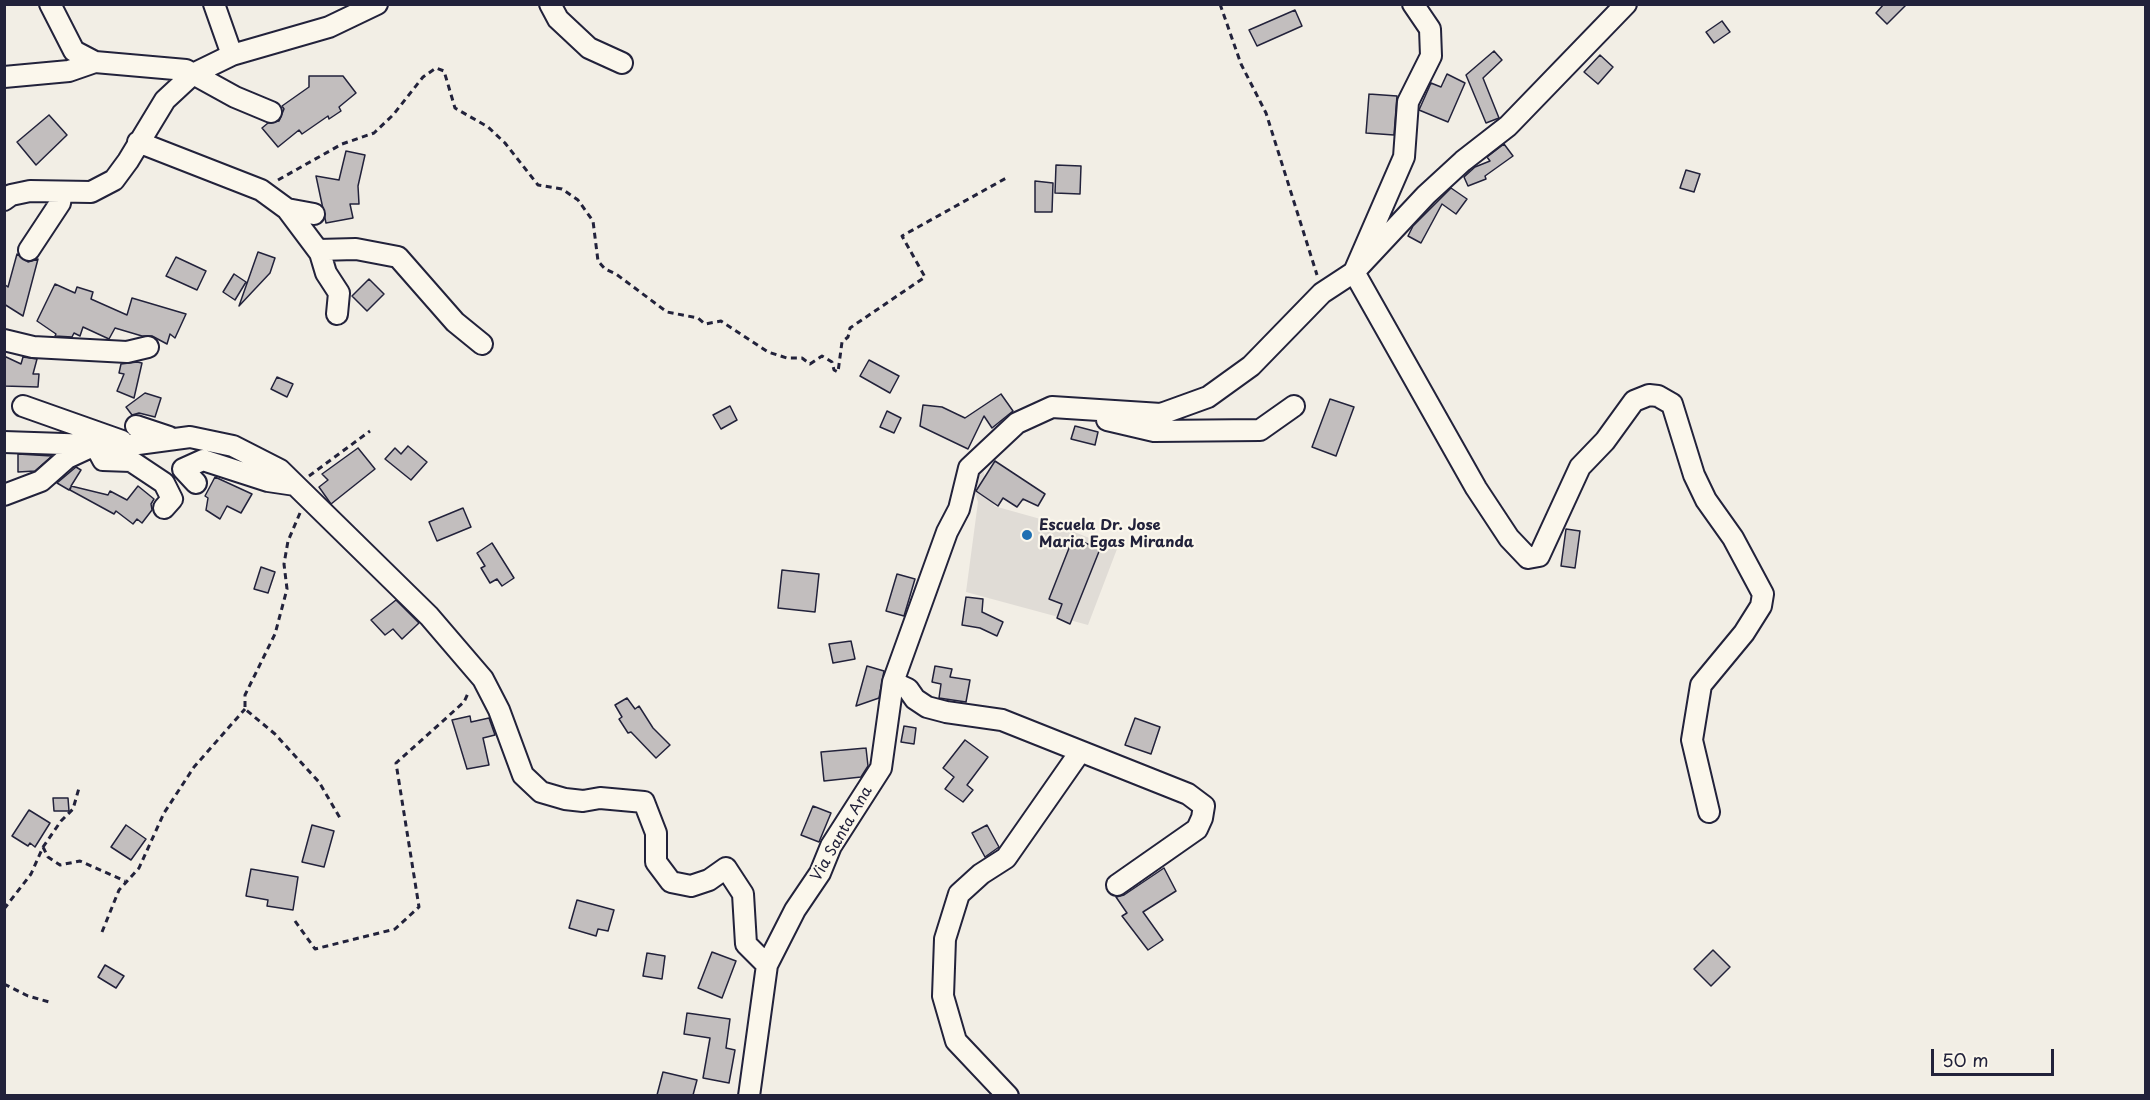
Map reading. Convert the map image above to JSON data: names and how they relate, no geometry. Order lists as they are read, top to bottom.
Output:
{
  "streets": {
    "street": ["Via Santa Ana"]
  },
  "places": ["Escuela Dr. Jose Maria Egas Miranda"],
  "scale_bar": "50 m"
}
